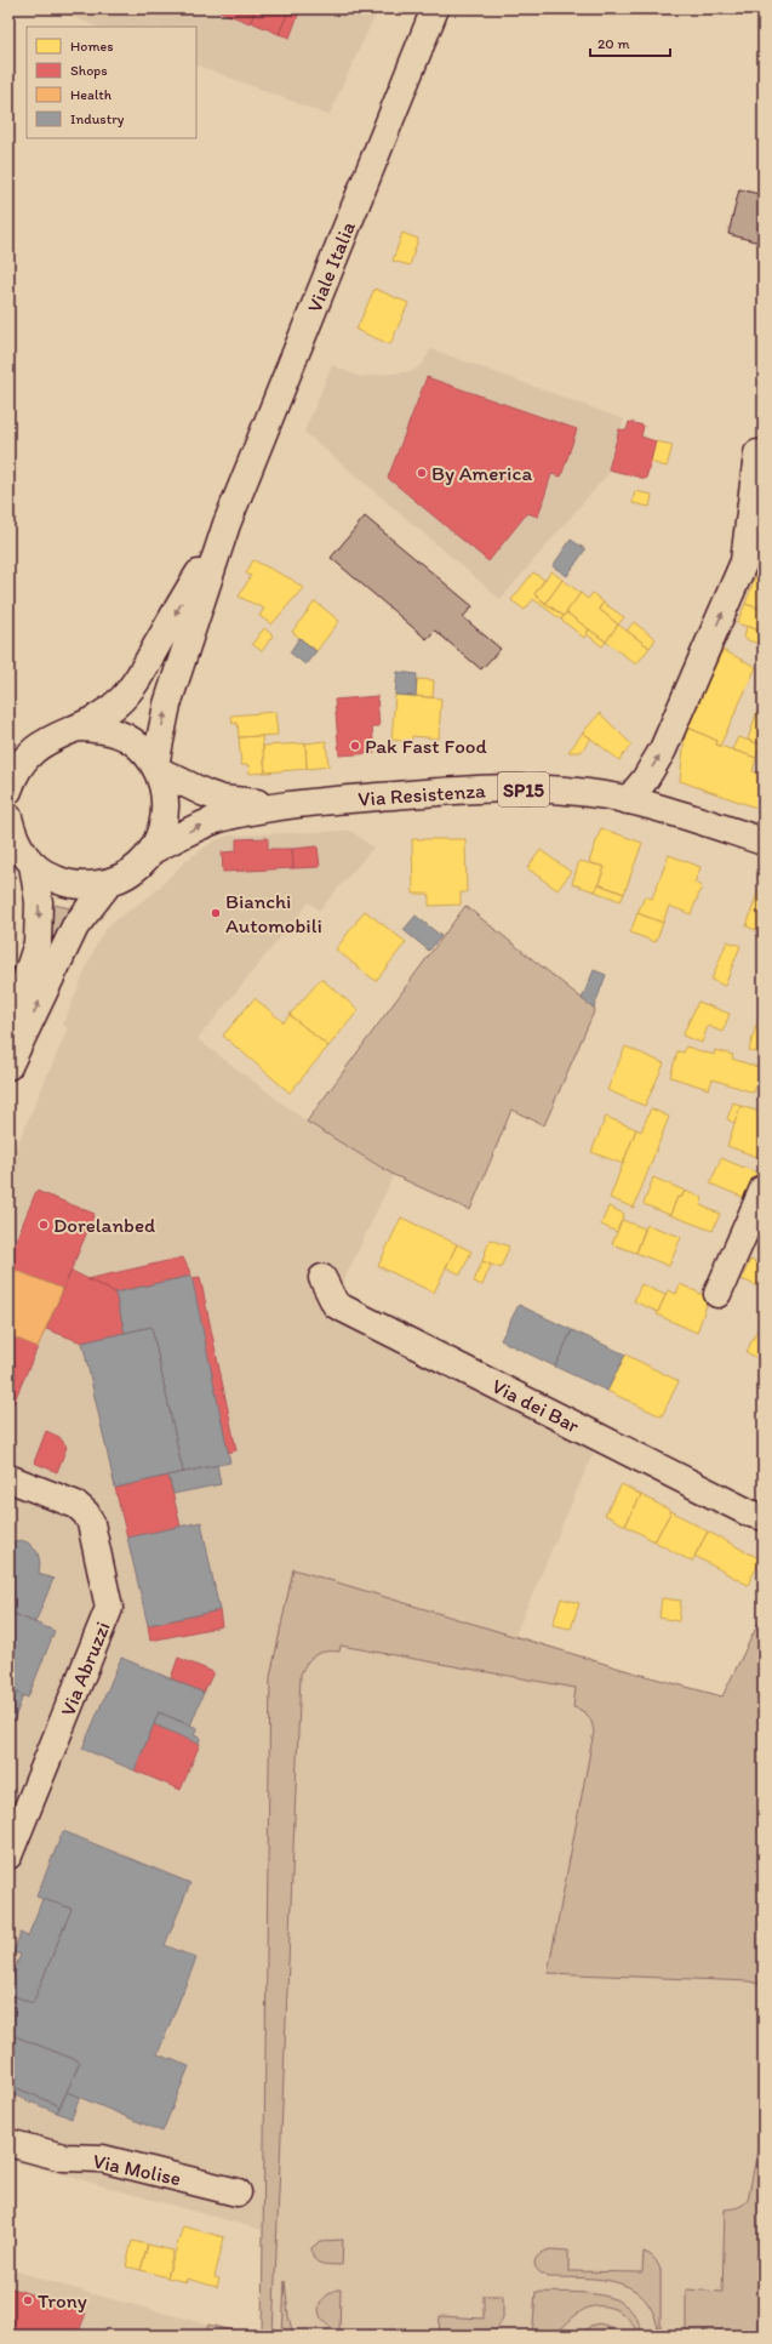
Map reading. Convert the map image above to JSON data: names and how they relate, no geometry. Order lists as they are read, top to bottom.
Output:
{
  "streets": {
    "main road": [
      "Viale Italia",
      "SP15",
      "Via Resistenza",
      "Via dei Bar",
      "Via Abruzzi",
      "Via Molise"
    ]
  },
  "crossings": [
    ["SP15", "Via Resistenza"]
  ],
  "places": [
    "By America",
    "Pak Fast Food",
    "Bianchi Automobili",
    "Dorelanbed",
    "Trony"
  ],
  "legend": [
    "Homes",
    "Shops",
    "Health",
    "Industry"
  ],
  "scale_bar": "20 m"
}
